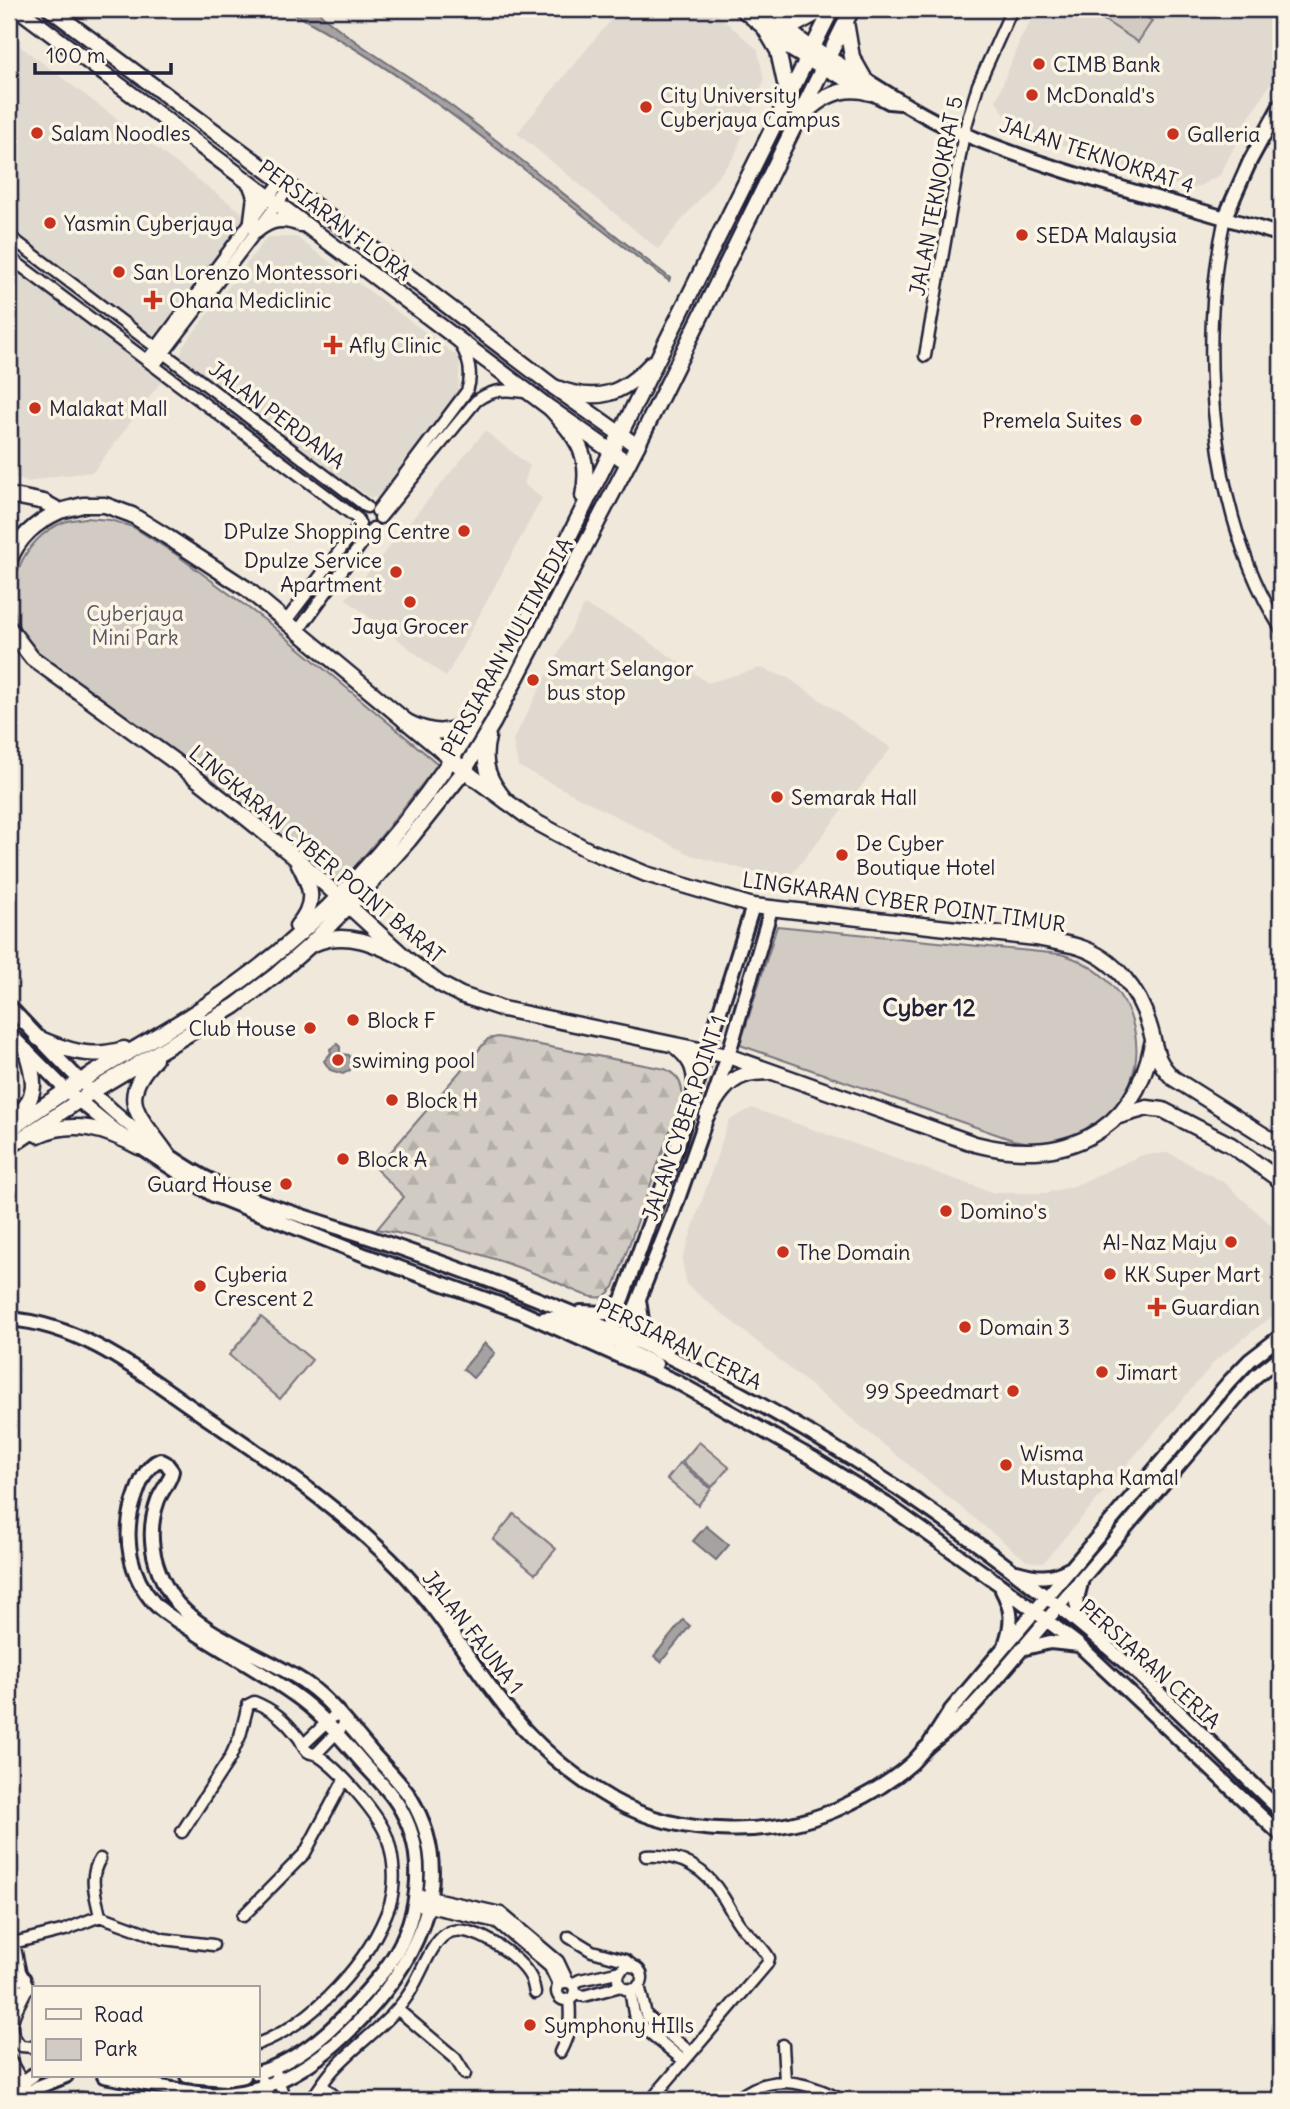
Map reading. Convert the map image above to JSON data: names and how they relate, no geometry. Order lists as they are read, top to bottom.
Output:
{
  "streets": {
    "main road": [
      "JALAN TEKNOKRAT 4",
      "PERSIARAN FLORA",
      "PERSIARAN MULTIMEDIA",
      "LINGKARAN CYBER POINT BARAT",
      "LINGKARAN CYBER POINT TIMUR"
    ],
    "street": [
      "JALAN TEKNOKRAT 5",
      "JALAN PERDANA",
      "JALAN CYBER POINT 1",
      "PERSIARAN CERIA",
      "JALAN FAUNA 1"
    ]
  },
  "crossings": [
    ["JALAN TEKNOKRAT 4", "JALAN TEKNOKRAT 5"],
    ["JALAN TEKNOKRAT 4", "PERSIARAN MULTIMEDIA"],
    ["PERSIARAN FLORA", "PERSIARAN MULTIMEDIA"],
    ["PERSIARAN MULTIMEDIA", "LINGKARAN CYBER POINT BARAT"],
    ["PERSIARAN MULTIMEDIA", "LINGKARAN CYBER POINT TIMUR"],
    ["PERSIARAN MULTIMEDIA", "PERSIARAN CERIA"],
    ["LINGKARAN CYBER POINT BARAT", "JALAN CYBER POINT 1"],
    ["LINGKARAN CYBER POINT TIMUR", "JALAN CYBER POINT 1"],
    ["JALAN CYBER POINT 1", "PERSIARAN CERIA"],
    ["PERSIARAN CERIA", "JALAN FAUNA 1"]
  ],
  "districts": ["Cyber 12"],
  "parks": ["Cyberjaya Mini Park"],
  "places": {
    "other": [
      "CIMB Bank",
      "McDonald's",
      "City University Cyberjaya Campus",
      "Salam Noodles",
      "Galleria",
      "Yasmin Cyberjaya",
      "SEDA Malaysia",
      "San Lorenzo Montessori",
      "Malakat Mall",
      "Premela Suites",
      "DPulze Shopping Centre",
      "Dpulze Service Apartment",
      "Jaya Grocer",
      "Smart Selangor bus stop",
      "Semarak Hall",
      "De Cyber Boutique Hotel",
      "Block F",
      "Club House",
      "swiming pool",
      "Block H",
      "Block A",
      "Guard House",
      "Domino's",
      "Al-Naz Maju",
      "The Domain",
      "KK Super Mart",
      "Cyberia Crescent 2",
      "Domain 3",
      "Jimart",
      "99 Speedmart",
      "Wisma Mustapha Kamal",
      "Symphony HIlls"
    ],
    "health": ["Ohana Mediclinic", "Afly Clinic", "Guardian"]
  },
  "legend": ["Road", "Park"],
  "scale_bar": "100 m"
}
